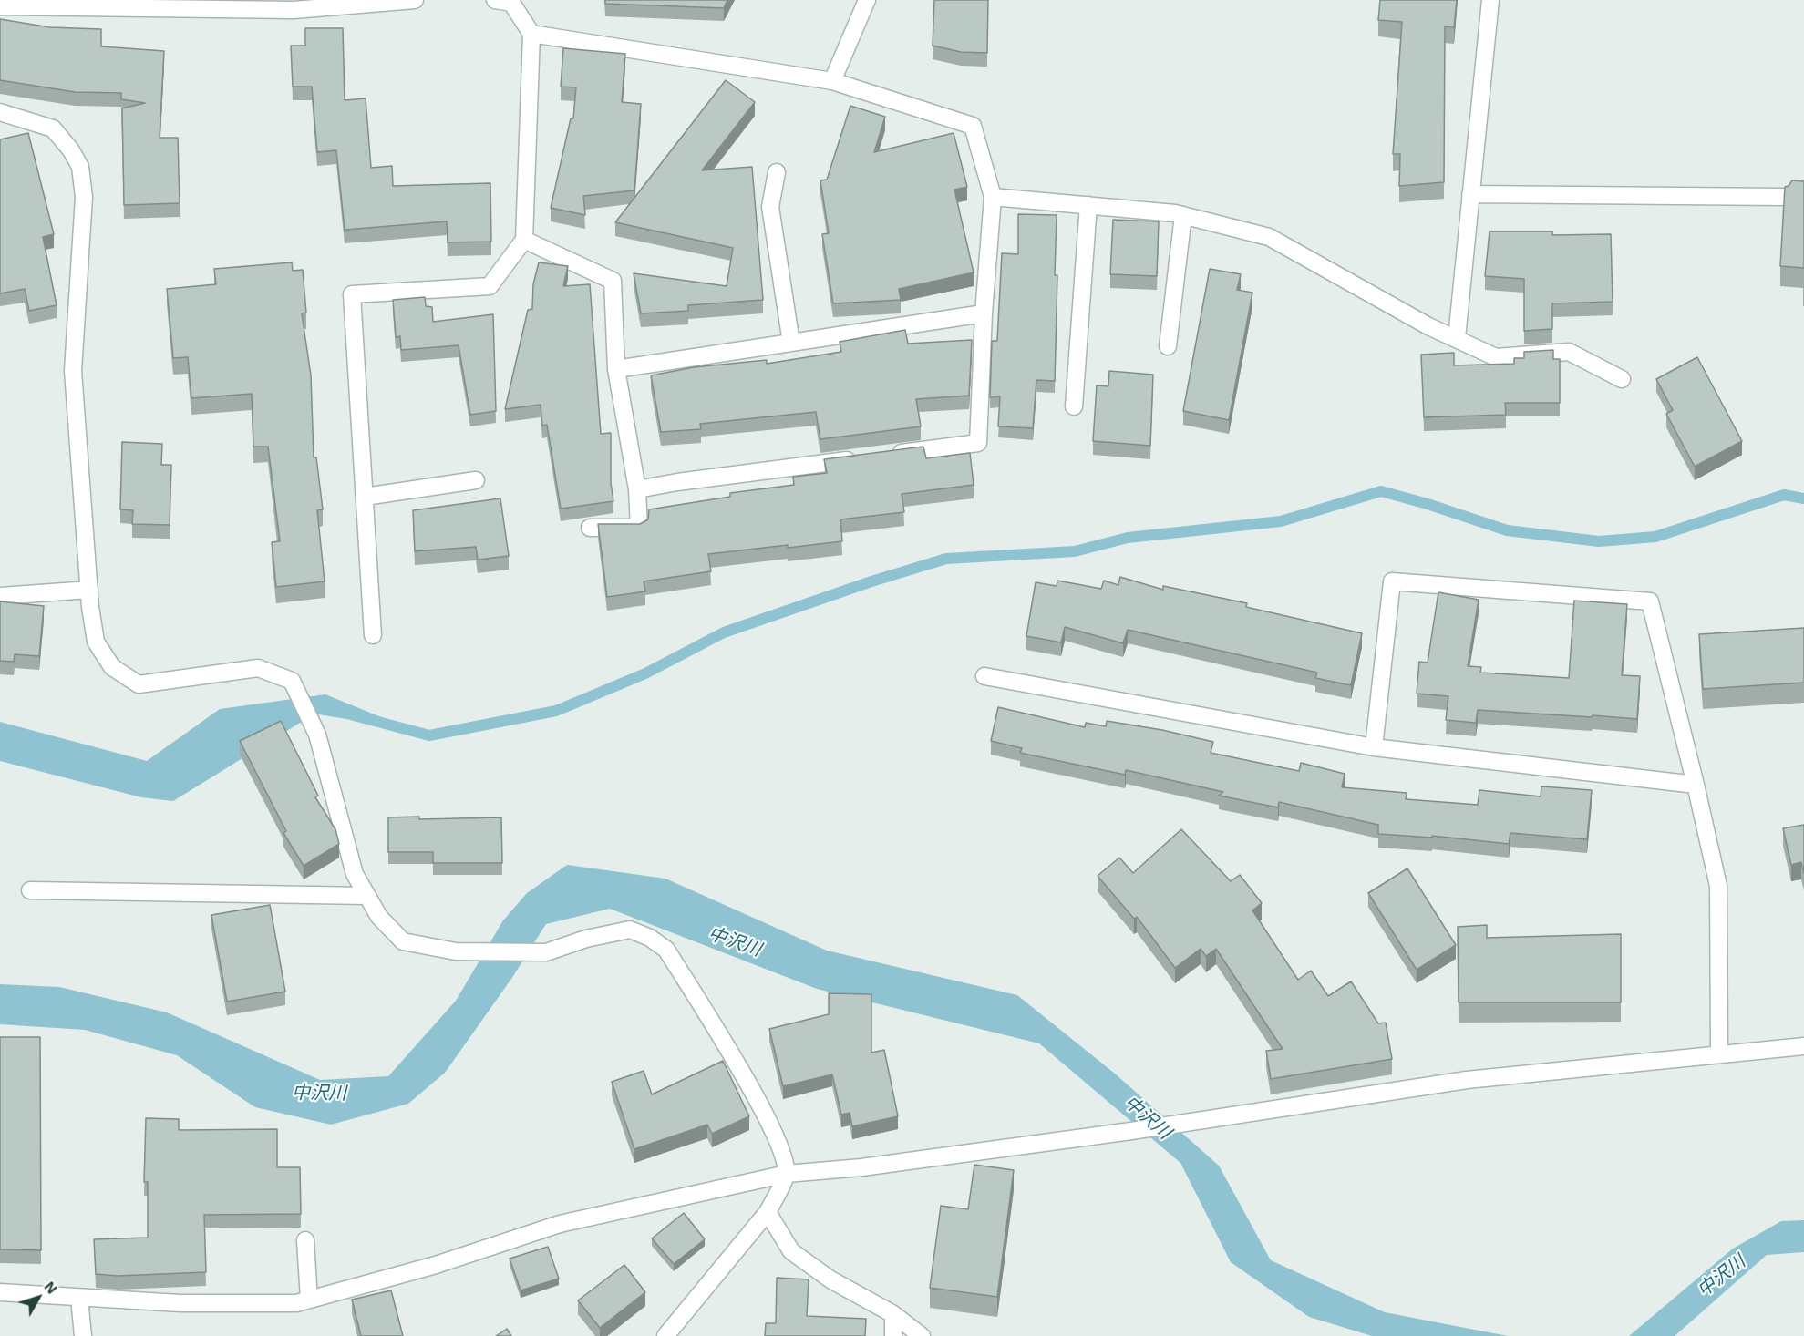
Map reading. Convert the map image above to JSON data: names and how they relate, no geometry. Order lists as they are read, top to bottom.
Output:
{
  "water": ["中沢川"],
  "north": "top right"
}
